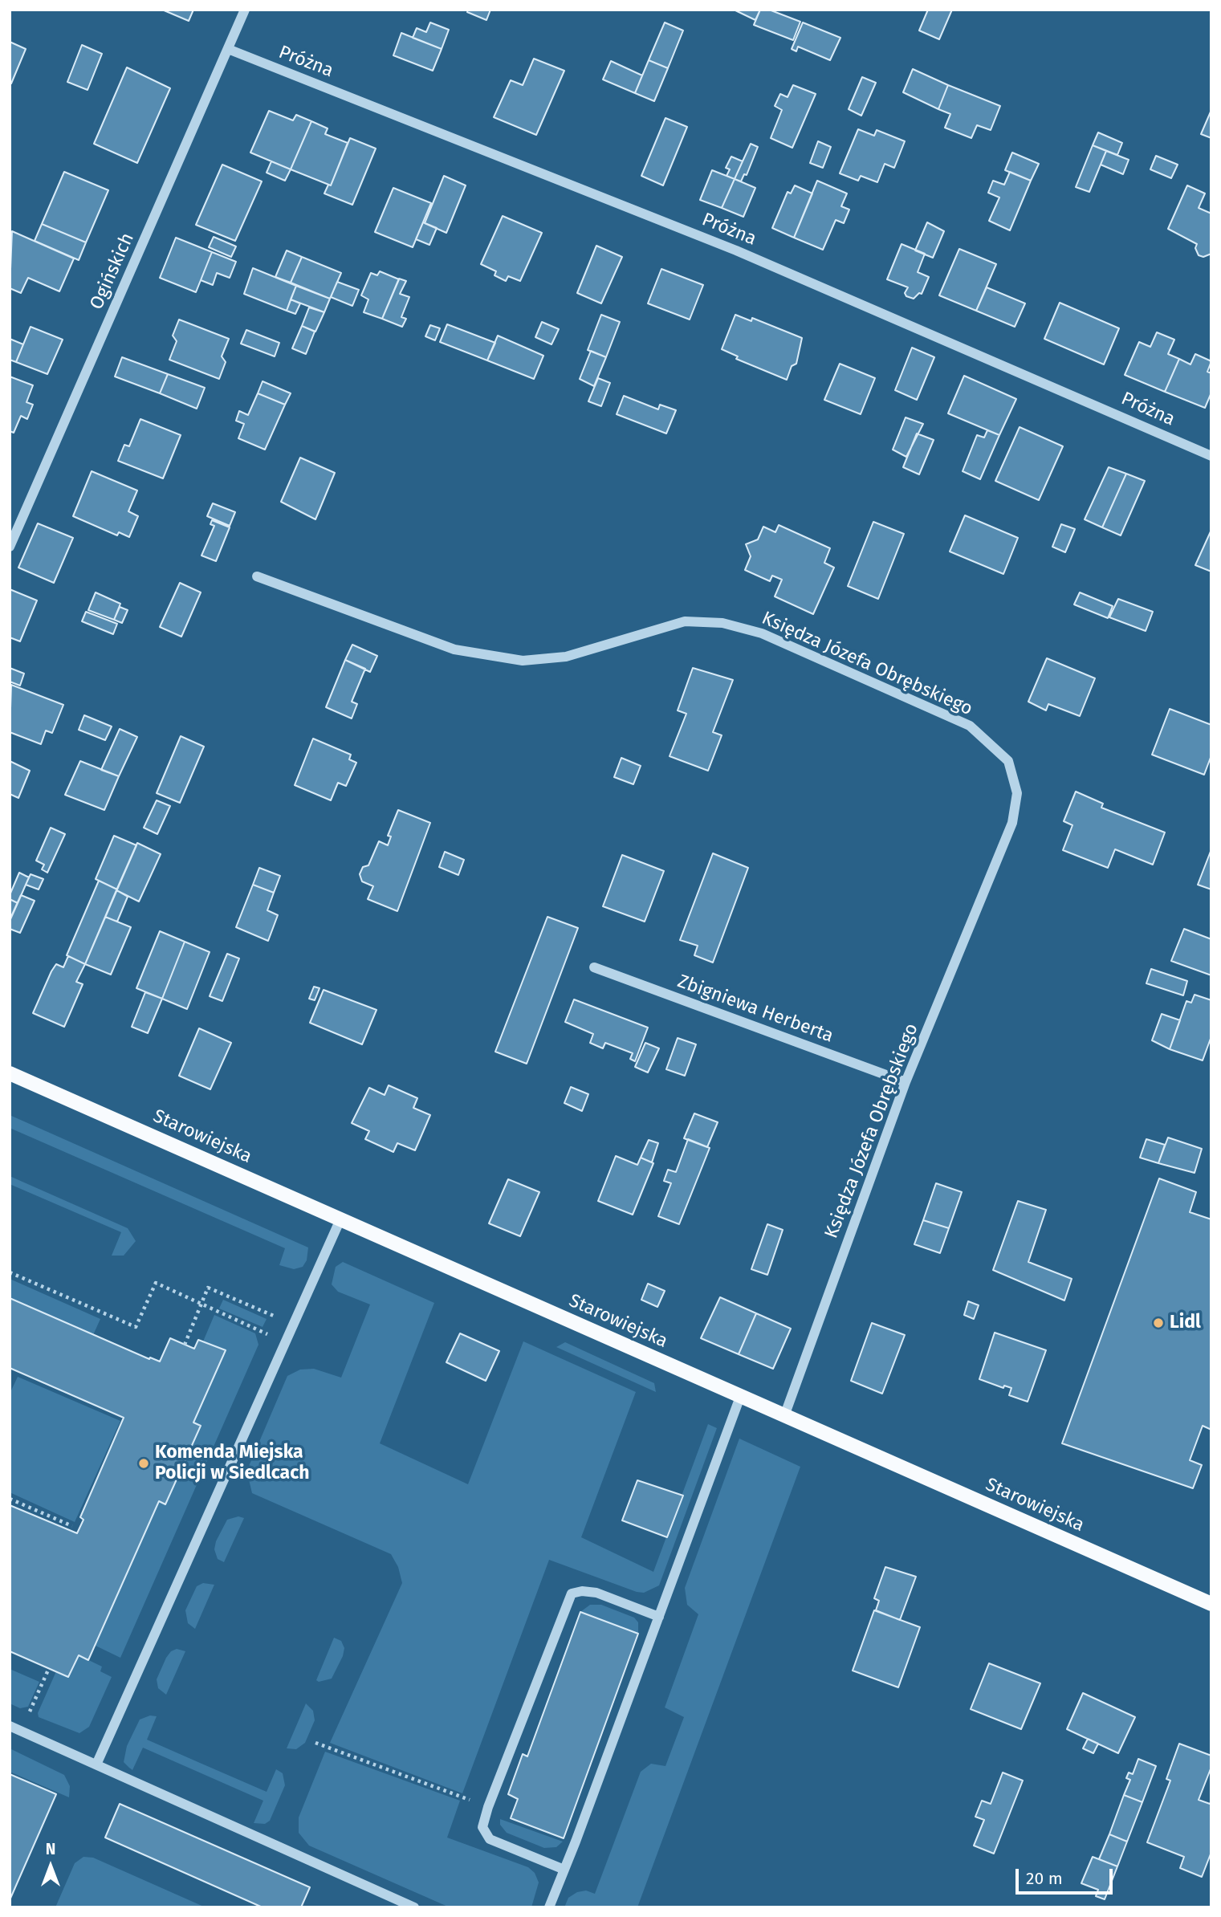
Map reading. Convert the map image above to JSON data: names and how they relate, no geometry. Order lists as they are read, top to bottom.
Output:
{
  "streets": {
    "main road": ["Starowiejska"],
    "street": [
      "Próżna",
      "Ogińskich",
      "Księdza Józefa Obrębskiego",
      "Zbigniewa Herberta"
    ]
  },
  "crossings": [
    ["Próżna", "Ogińskich"],
    ["Księdza Józefa Obrębskiego", "Zbigniewa Herberta"],
    ["Księdza Józefa Obrębskiego", "Starowiejska"]
  ],
  "places": ["Lidl", "Komenda Miejska Policji w Siedlcach"],
  "scale_bar": "20 m",
  "north": "top"
}
